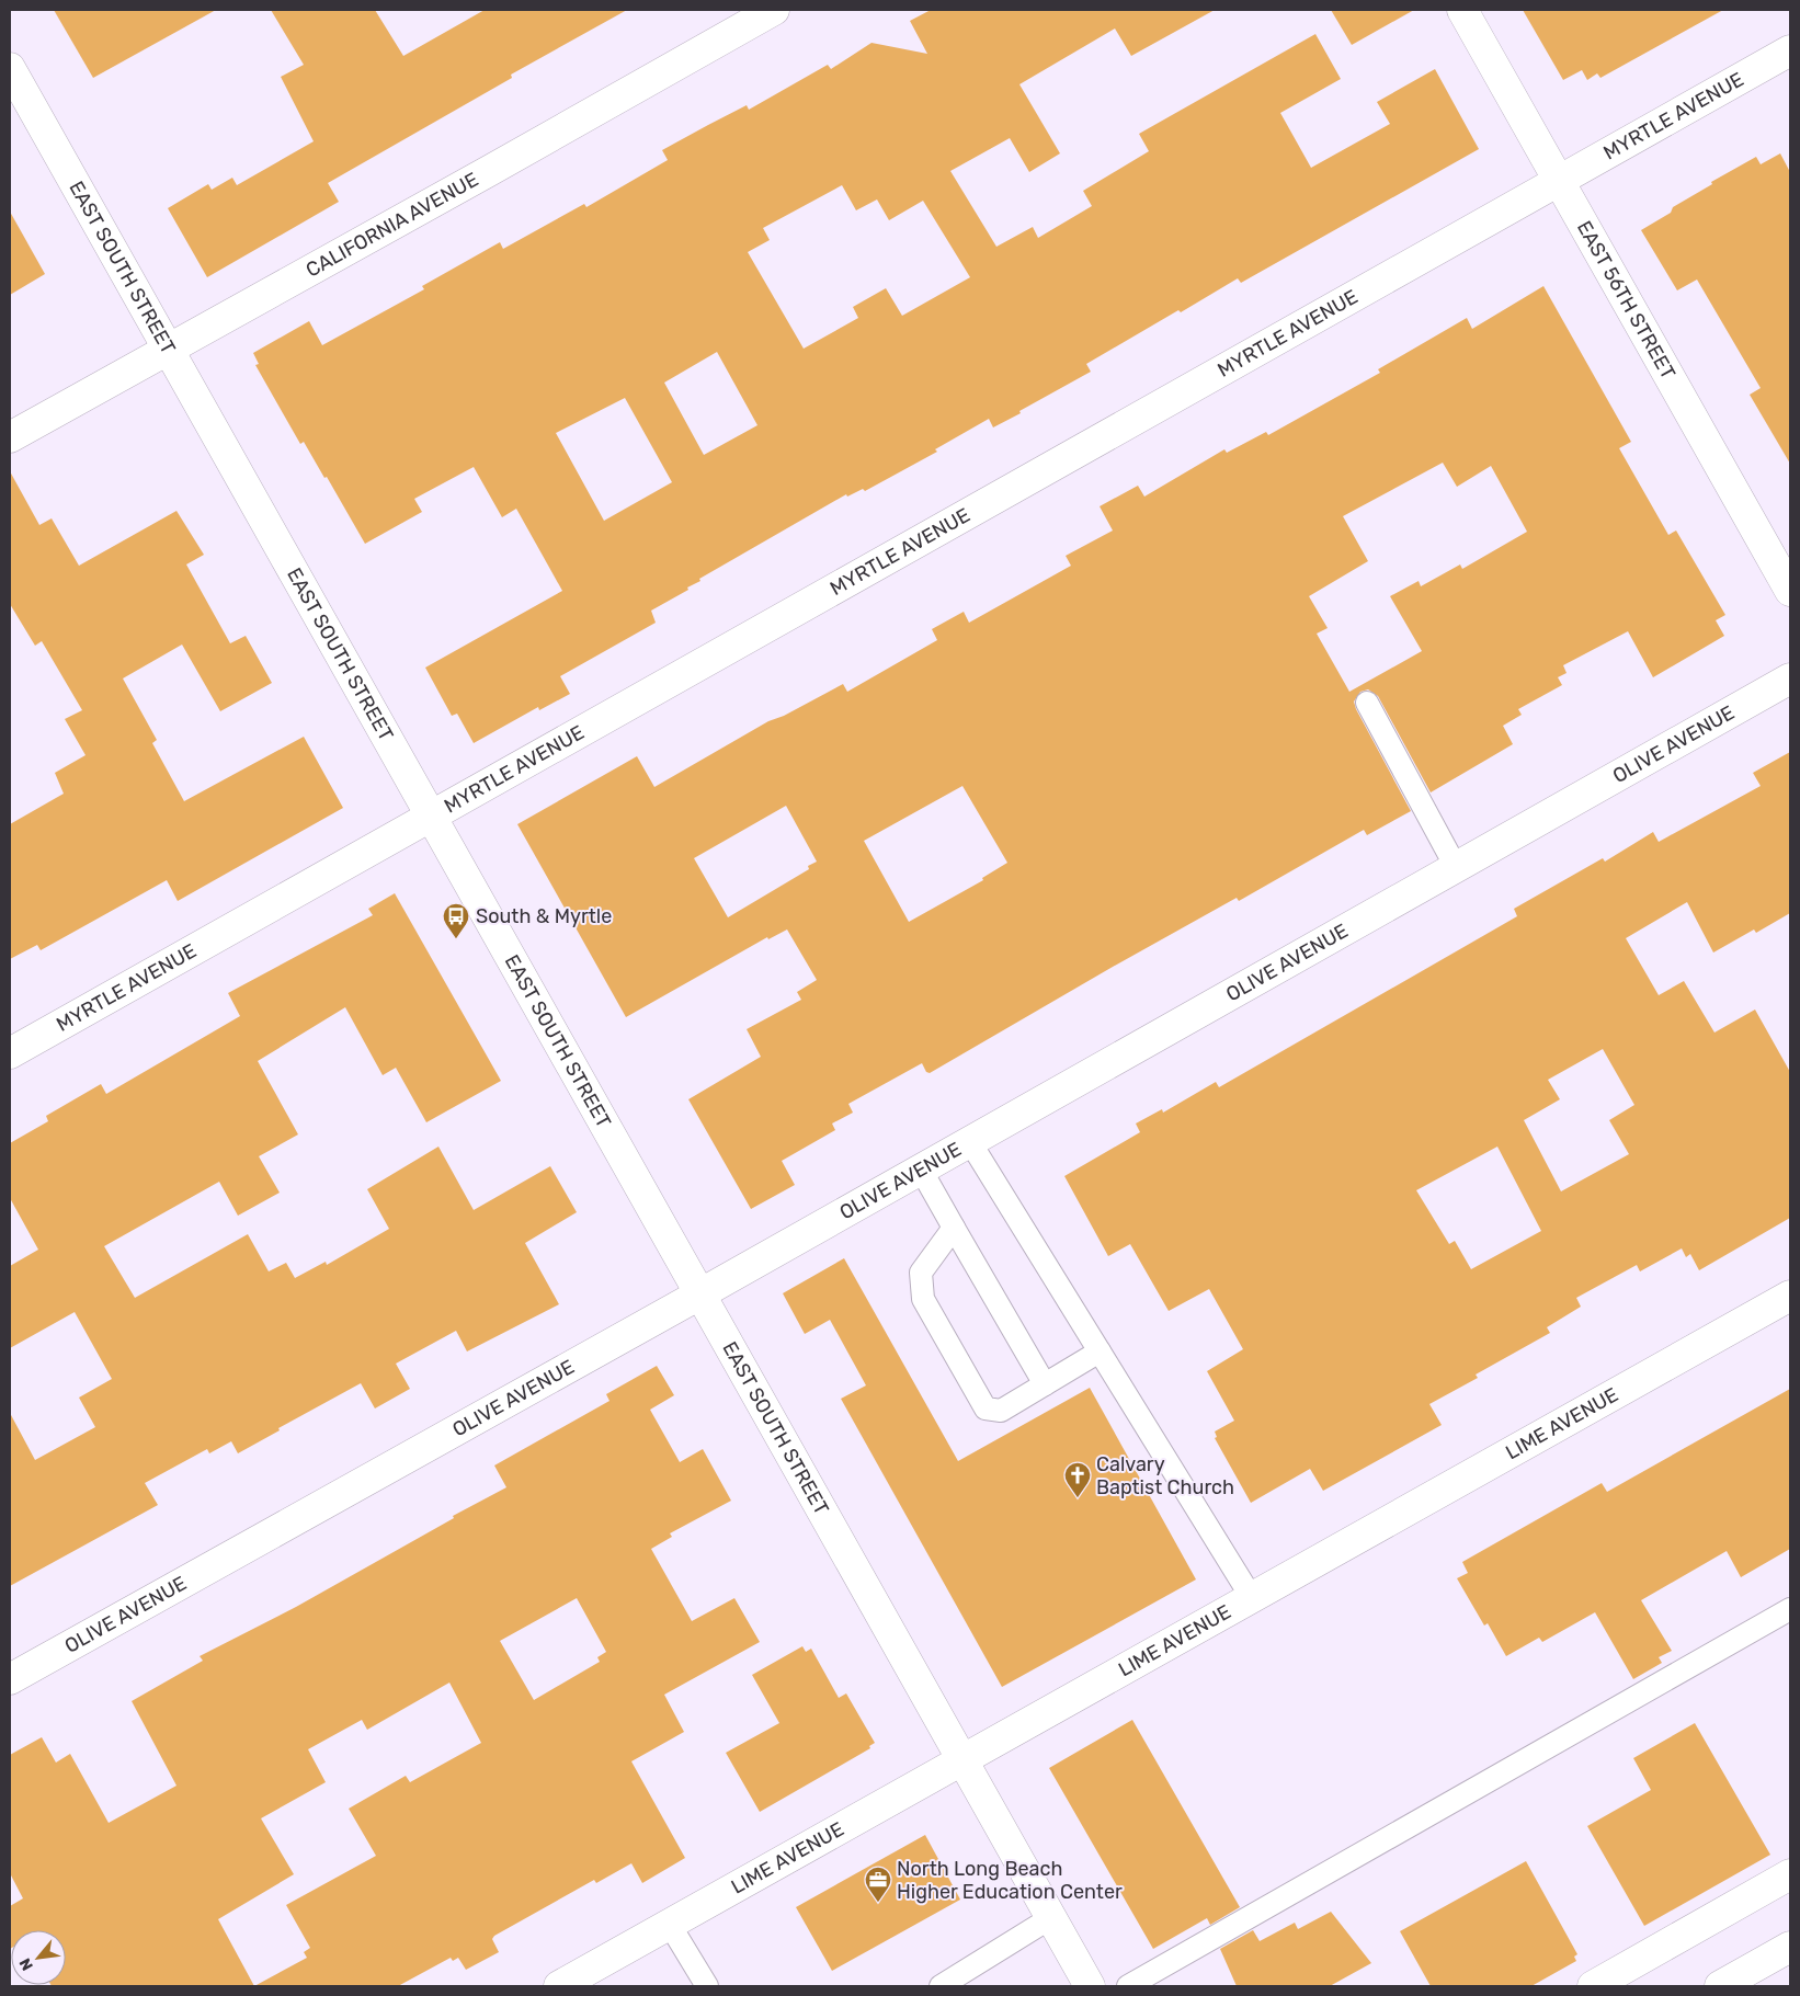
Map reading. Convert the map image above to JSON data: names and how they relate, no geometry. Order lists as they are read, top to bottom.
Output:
{
  "streets": {
    "street": [
      "MYRTLE AVENUE",
      "CALIFORNIA AVENUE",
      "EAST SOUTH STREET",
      "EAST 56TH STREET",
      "OLIVE AVENUE",
      "LIME AVENUE"
    ]
  },
  "crossings": [
    ["MYRTLE AVENUE", "EAST SOUTH STREET"],
    ["MYRTLE AVENUE", "EAST 56TH STREET"],
    ["CALIFORNIA AVENUE", "EAST SOUTH STREET"],
    ["EAST SOUTH STREET", "OLIVE AVENUE"],
    ["EAST SOUTH STREET", "LIME AVENUE"]
  ],
  "places": {
    "bus stop": ["South & Myrtle"],
    "church": ["Calvary Baptist Church"],
    "office": ["North Long Beach Higher Education Center"]
  },
  "north": "bottom left"
}
